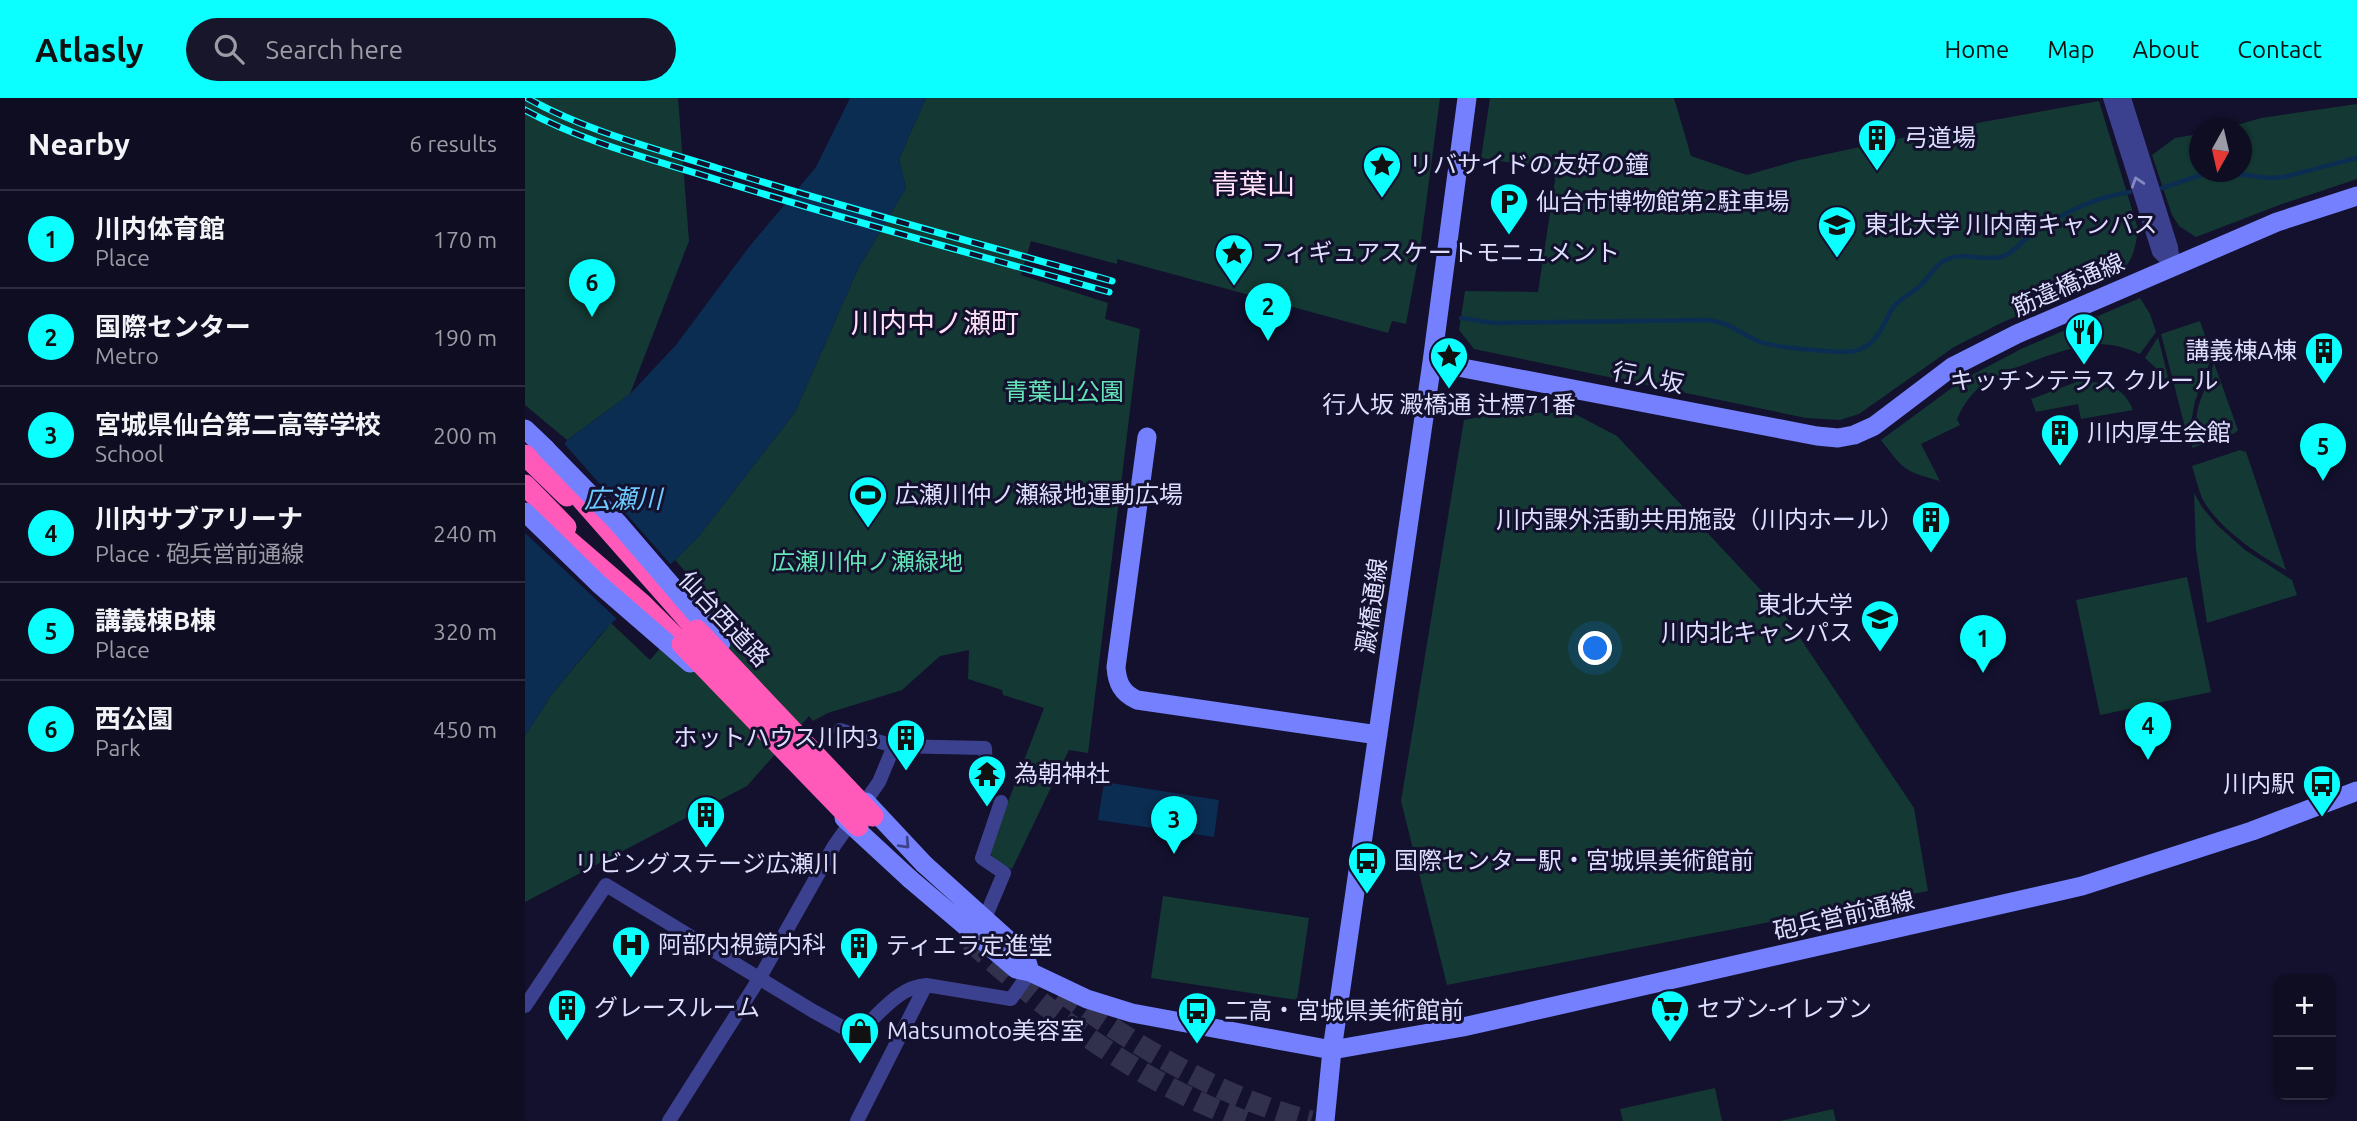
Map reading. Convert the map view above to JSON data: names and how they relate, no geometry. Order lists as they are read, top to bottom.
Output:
{
  "streets": {
    "highway": ["仙台西道路"],
    "street": [
      "筋違橋通線",
      "行人坂",
      "澱橋通線",
      "砲兵営前通線"
    ]
  },
  "crossings": [
    ["筋違橋通線", "行人坂"],
    ["行人坂", "澱橋通線"],
    ["澱橋通線", "砲兵営前通線"]
  ],
  "districts": ["青葉山", "川内中ノ瀬町"],
  "water": ["広瀬川"],
  "parks": ["青葉山公園", "広瀬川仲ノ瀬緑地"],
  "places": {
    "building": [
      "弓道場",
      "講義棟A棟",
      "川内厚生会館",
      "川内課外活動共用施設（川内ホール）",
      "ホットハウス川内3",
      "リビングステージ広瀬川",
      "ティエラ定進堂",
      "グレースルーム"
    ],
    "place": ["リバサイドの友好の鐘", "フィギュアスケートモニュメント", "行人坂 澱橋通 辻標71番"],
    "parking": ["仙台市博物館第2駐車場"],
    "school or university": ["東北大学 川内南キャンパス", "東北大学 川内北キャンパス"],
    "restaurant": ["キッチンテラス クルール"],
    "sports": ["広瀬川仲ノ瀬緑地運動広場"],
    "temple": ["為朝神社"],
    "bus stop": ["川内駅", "国際センター駅・宮城県美術館前", "二高・宮城県美術館前"],
    "hospital": ["阿部内視鏡内科"],
    "supermarket": ["セブン-イレブン"],
    "shop": ["Matsumoto美容室"]
  },
  "north": "bottom",
  "page": {
    "header": "Atlasly",
    "search": "Search here",
    "nav": [
      "Home",
      "Map",
      "About",
      "Contact"
    ],
    "heading": ["Nearby", "6 results"],
    "list": [
      {
        "mark": "1",
        "name": "川内体育館",
        "note": "Place",
        "value": "170 m"
      },
      {
        "mark": "2",
        "name": "国際センター",
        "note": "Metro",
        "value": "190 m"
      },
      {
        "mark": "3",
        "name": "宮城県仙台第二高等学校",
        "note": "School",
        "value": "200 m"
      },
      {
        "mark": "4",
        "name": "川内サブアリーナ",
        "note": "Place · 砲兵営前通線",
        "value": "240 m"
      },
      {
        "mark": "5",
        "name": "講義棟B棟",
        "note": "Place",
        "value": "320 m"
      },
      {
        "mark": "6",
        "name": "西公園",
        "note": "Park",
        "value": "450 m"
      }
    ],
    "pins": [
      "6",
      "2",
      "5",
      "1",
      "4",
      "3"
    ],
    "map_buttons": ["+", "−"]
  }
}
